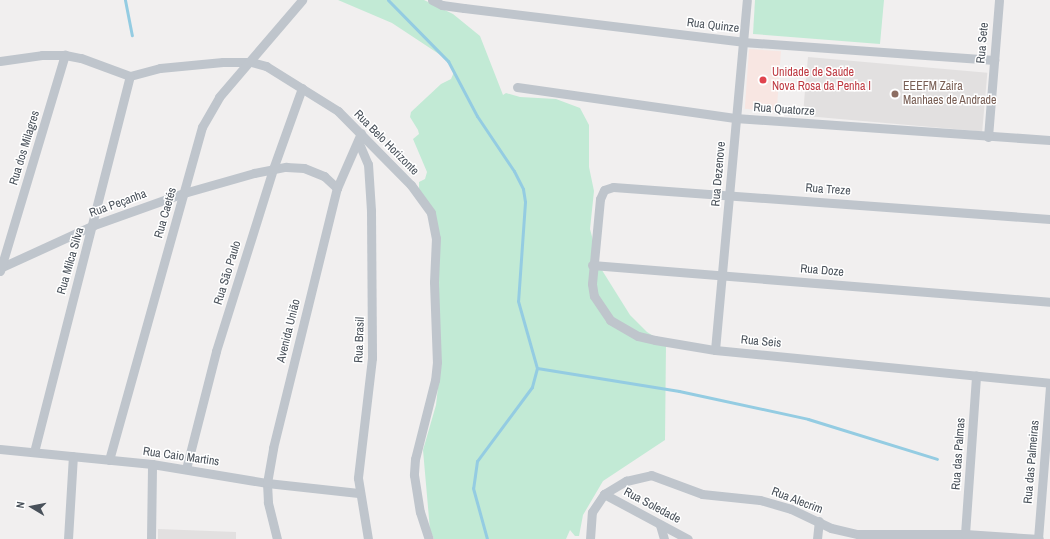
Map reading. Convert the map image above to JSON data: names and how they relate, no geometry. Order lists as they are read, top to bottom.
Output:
{
  "streets": {
    "street": [
      "Rua Quinze",
      "Rua Sete",
      "Rua Quatorze",
      "Rua Belo Horizonte",
      "Rua dos Milagres",
      "Rua Dezenove",
      "Rua Treze",
      "Rua Peçanha",
      "Rua Caetés",
      "Rua Milca Silva",
      "Rua Doze",
      "Rua São Paulo",
      "Avenida União",
      "Rua Brasil",
      "Rua Seis",
      "Rua das Palmas",
      "Rua Caio Martins",
      "Rua das Palmeiras",
      "Rua Alecrim",
      "Rua Soledade"
    ]
  },
  "crossings": [
    ["Rua Quinze", "Rua Sete"],
    ["Rua Quinze", "Rua Dezenove"],
    ["Rua Sete", "Rua Quatorze"],
    ["Rua Quatorze", "Rua Dezenove"],
    ["Rua Belo Horizonte", "Rua Caetés"],
    ["Rua Belo Horizonte", "Rua Milca Silva"],
    ["Rua Belo Horizonte", "Rua São Paulo"],
    ["Rua Belo Horizonte", "Avenida União"],
    ["Rua Belo Horizonte", "Rua Brasil"],
    ["Rua dos Milagres", "Rua Peçanha"],
    ["Rua Dezenove", "Rua Treze"],
    ["Rua Dezenove", "Rua Doze"],
    ["Rua Dezenove", "Rua Seis"],
    ["Rua Treze", "Rua Seis"],
    ["Rua Peçanha", "Rua Caetés"],
    ["Rua Peçanha", "Rua Milca Silva"],
    ["Rua Peçanha", "Rua São Paulo"],
    ["Rua Peçanha", "Avenida União"],
    ["Rua Caetés", "Rua Caio Martins"],
    ["Rua Milca Silva", "Rua Caio Martins"],
    ["Rua Doze", "Rua Seis"],
    ["Rua São Paulo", "Rua Caio Martins"],
    ["Avenida União", "Rua Brasil"],
    ["Avenida União", "Rua Caio Martins"],
    ["Rua Brasil", "Rua Caio Martins"],
    ["Rua Seis", "Rua das Palmas"],
    ["Rua das Palmas", "Rua Alecrim"],
    ["Rua das Palmeiras", "Rua Alecrim"],
    ["Rua Alecrim", "Rua Soledade"]
  ],
  "places": ["Unidade de Saúde Nova Rosa da Penha I", "EEEFM Zaira Manhaes de Andrade"],
  "north": "left"
}
